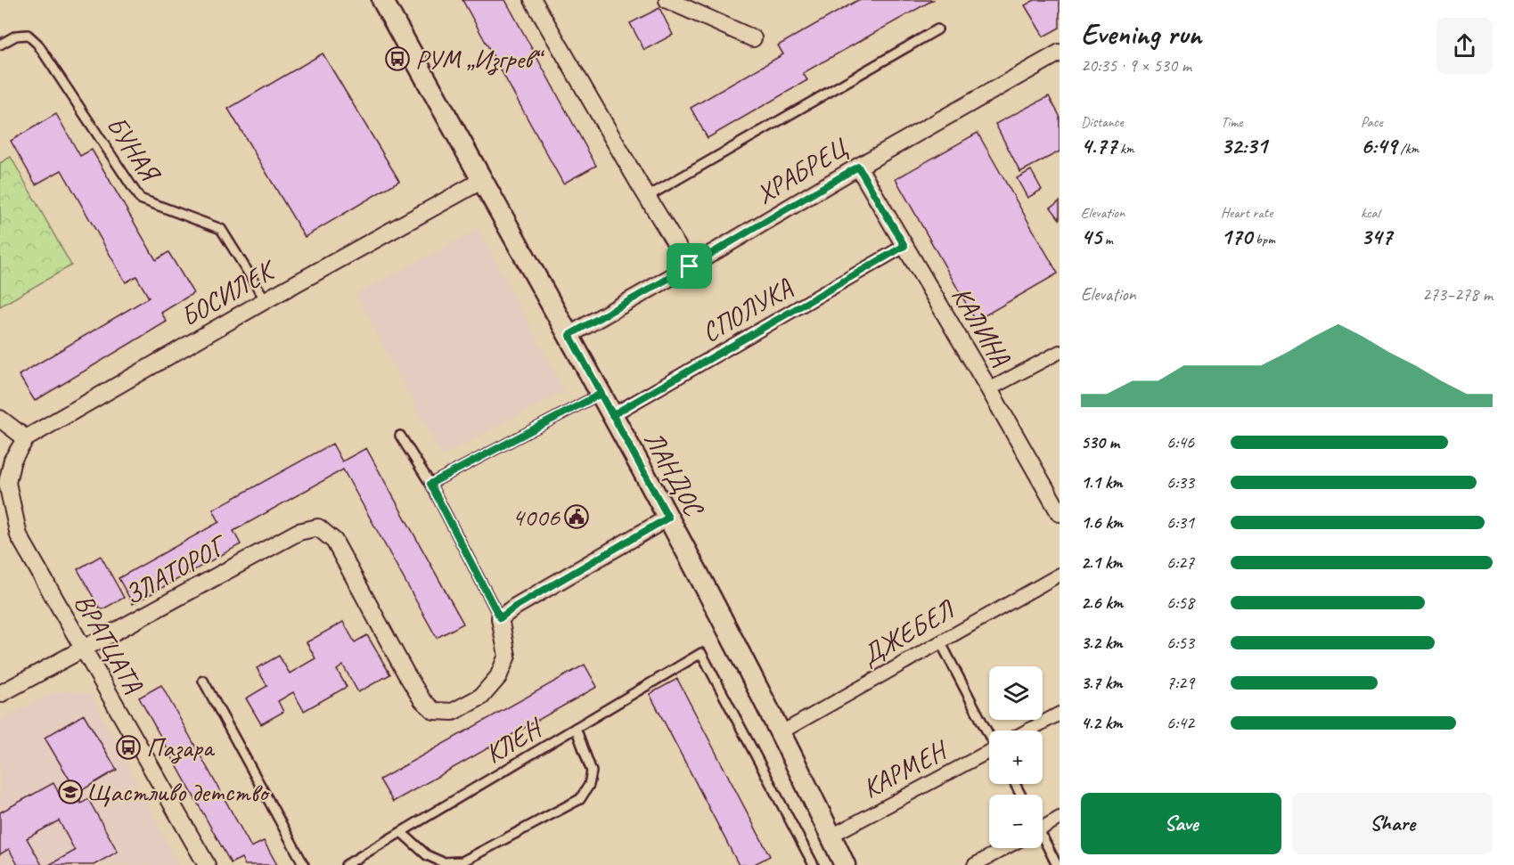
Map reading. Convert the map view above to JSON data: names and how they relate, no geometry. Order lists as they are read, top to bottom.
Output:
{
  "streets": {
    "street": [
      "ХРАБРЕЦ",
      "БОСИЛЕК",
      "СПОЛУКА",
      "КАЛИНА",
      "ЛАНДОС",
      "ЗЛАТОРОГ",
      "ДЖЕБЕЛ",
      "ВРАТЦАТА",
      "КАРМЕН"
    ],
    "lane": ["БУНАЯ", "КЛЕН"]
  },
  "crossings": [
    ["БУНАЯ", "БОСИЛЕК"],
    ["ХРАБРЕЦ", "КАЛИНА"],
    ["ХРАБРЕЦ", "ЛАНДОС"],
    ["БОСИЛЕК", "ЛАНДОС"],
    ["БОСИЛЕК", "ВРАТЦАТА"],
    ["СПОЛУКА", "КАЛИНА"],
    ["СПОЛУКА", "ЛАНДОС"],
    ["ЛАНДОС", "ДЖЕБЕЛ"],
    ["ЛАНДОС", "КАРМЕН"],
    ["ЗЛАТОРОГ", "ВРАТЦАТА"]
  ],
  "places": {
    "bus stop": ["РУМ „Изгрев“", "Пазара"],
    "public building": ["4006"],
    "school or university": ["Щастливо детство"]
  },
  "page": {
    "heading": ["Evening run", "20:35 · 9 × 530 m"],
    "stats": [
      ["Distance", "4.77 km"],
      ["Time", "32:31"],
      ["Pace", "6:49 /km"],
      ["Elevation", "45 m"],
      ["Heart rate", "170 bpm"],
      ["kcal", "347"]
    ],
    "chart": ["Elevation", "273–278 m"],
    "list": [
      {
        "name": "530 m",
        "note": "6:46"
      },
      {
        "name": "1.1 km",
        "note": "6:33"
      },
      {
        "name": "1.6 km",
        "note": "6:31"
      },
      {
        "name": "2.1 km",
        "note": "6:27"
      },
      {
        "name": "2.6 km",
        "note": "6:58"
      },
      {
        "name": "3.2 km",
        "note": "6:53"
      },
      {
        "name": "3.7 km",
        "note": "7:29"
      },
      {
        "name": "4.2 km",
        "note": "6:42"
      }
    ],
    "map_buttons": ["+", "−"],
    "buttons": ["Save", "Share"]
  }
}
